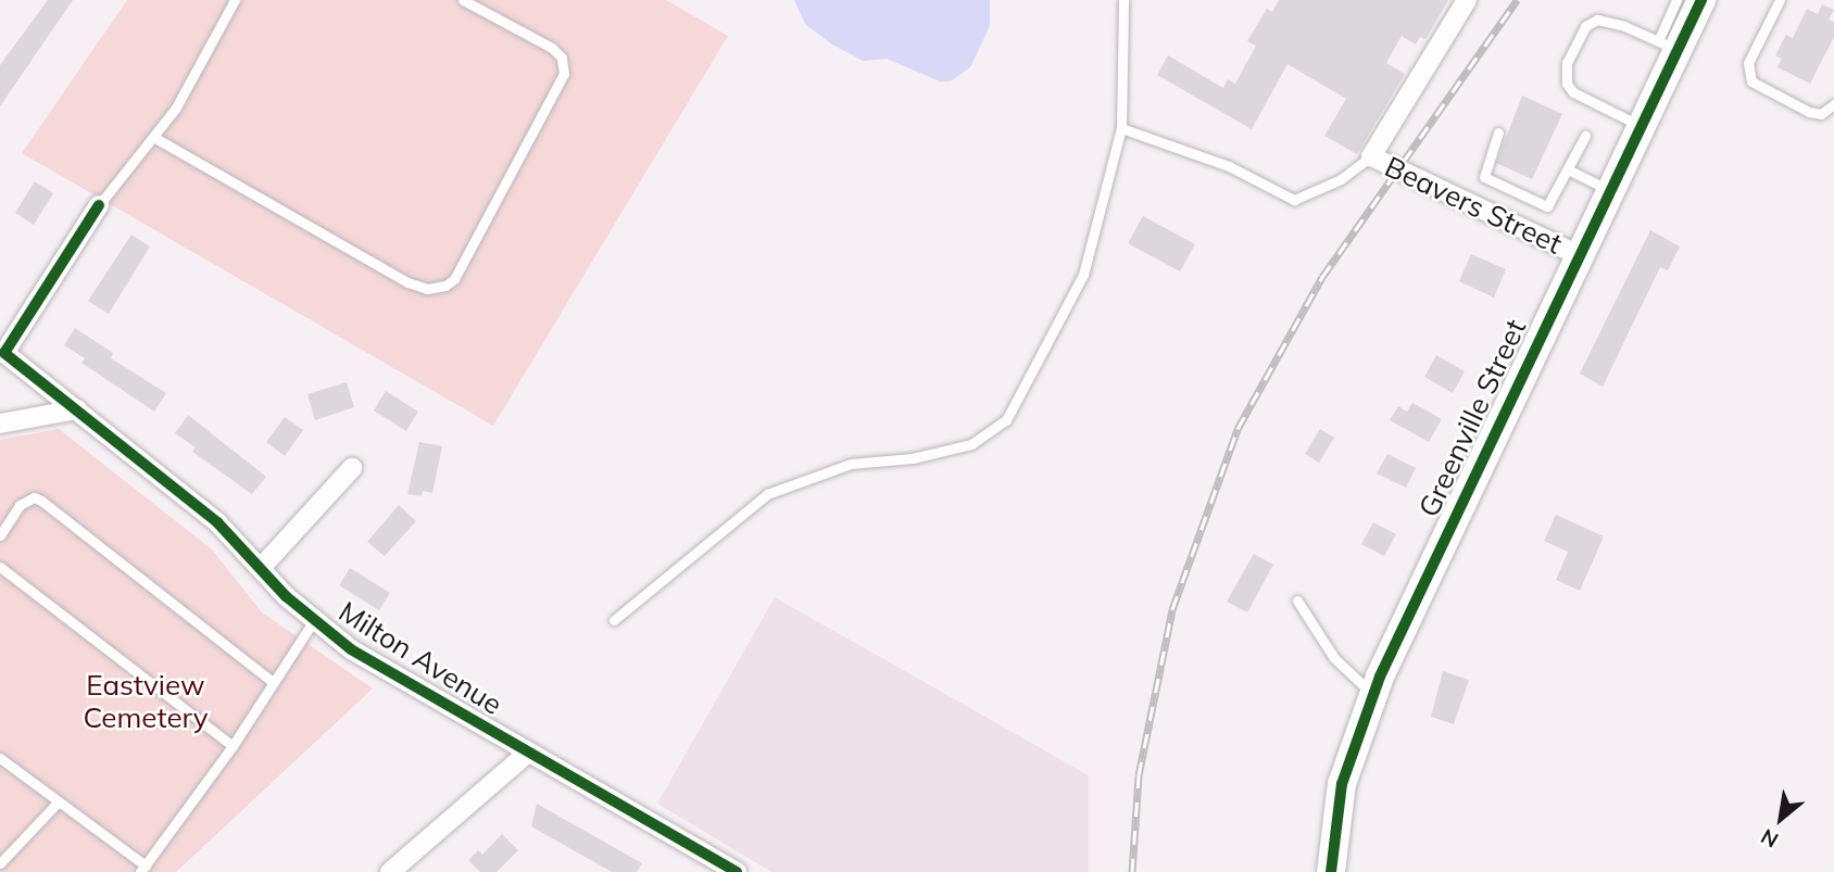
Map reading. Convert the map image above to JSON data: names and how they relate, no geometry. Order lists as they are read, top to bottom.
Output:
{
  "streets": {
    "main road": ["Greenville Street"],
    "street": ["Beavers Street", "Milton Avenue"]
  },
  "crossings": [
    ["Beavers Street", "Greenville Street"]
  ],
  "parks": ["Eastview Cemetery"],
  "north": "bottom left"
}
